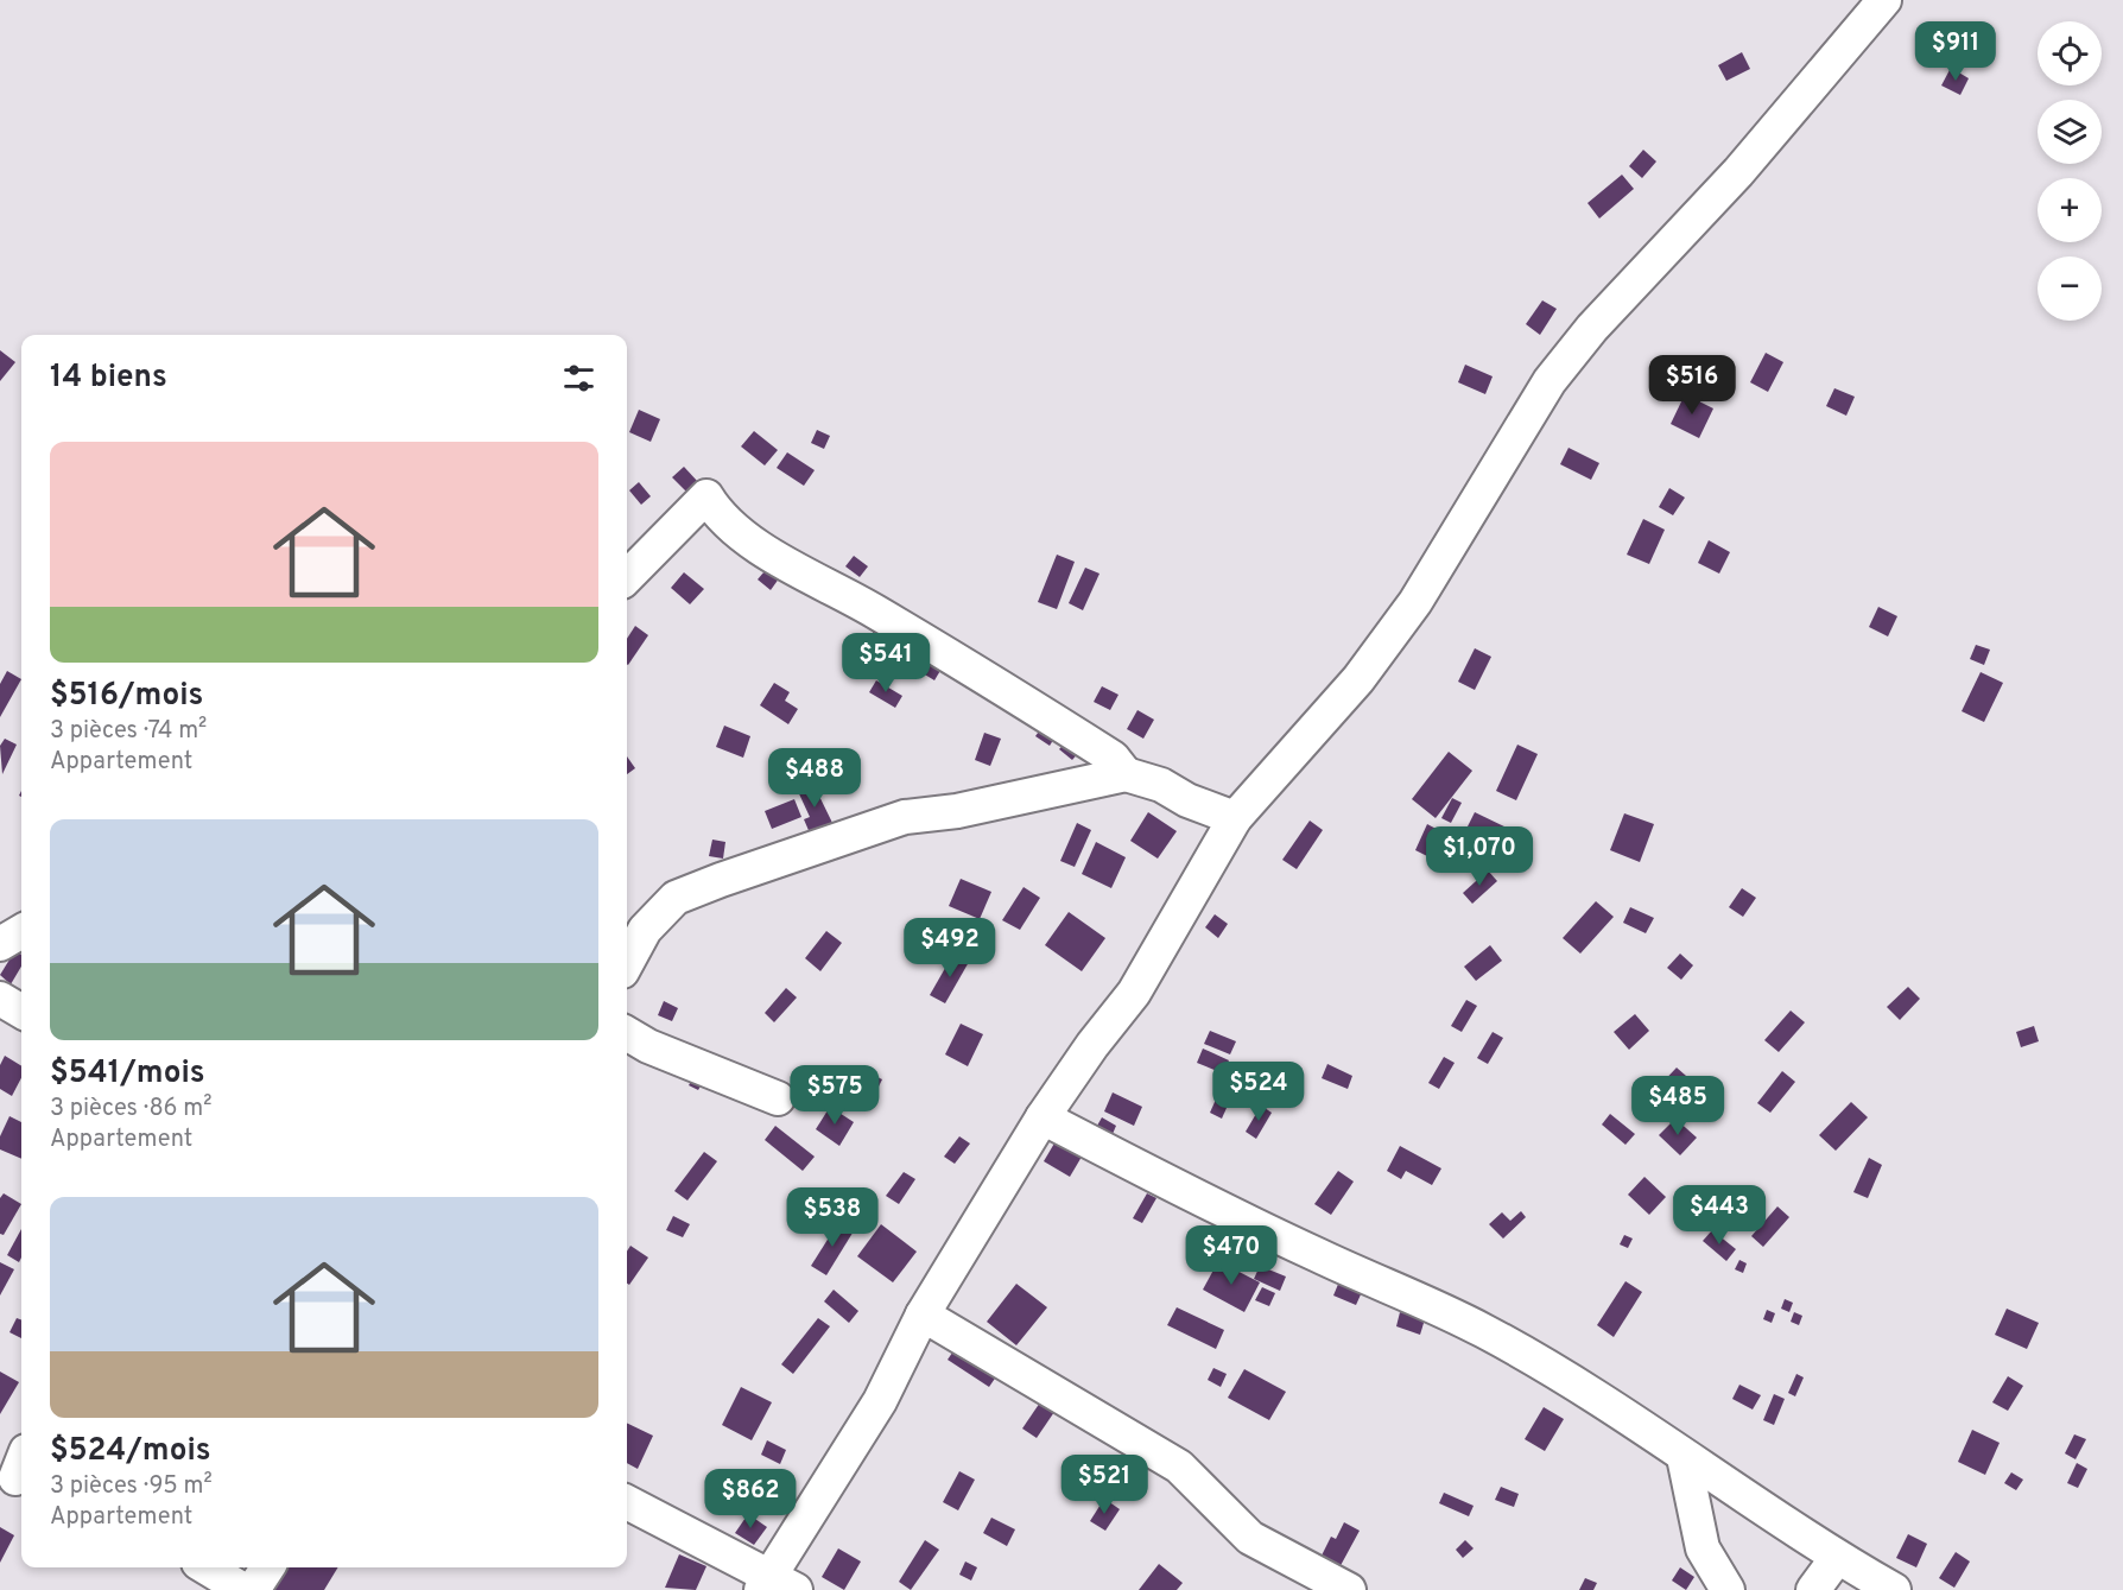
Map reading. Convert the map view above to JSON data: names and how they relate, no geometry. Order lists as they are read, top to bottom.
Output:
{
  "page": {
    "map_buttons": ["+", "−"],
    "price": [
      "$911",
      "$516",
      "$541",
      "$488",
      "$1,070",
      "$492",
      "$524",
      "$575",
      "$485",
      "$443",
      "$538",
      "$470",
      "$521",
      "$862"
    ],
    "heading": "14 biens",
    "list": [
      {
        "name": "$516/mois",
        "note": "3 pièces · 74 m² · Appartement"
      },
      {
        "name": "$541/mois",
        "note": "3 pièces · 86 m² · Appartement"
      },
      {
        "name": "$524/mois",
        "note": "3 pièces · 95 m² · Appartement"
      }
    ]
  }
}
